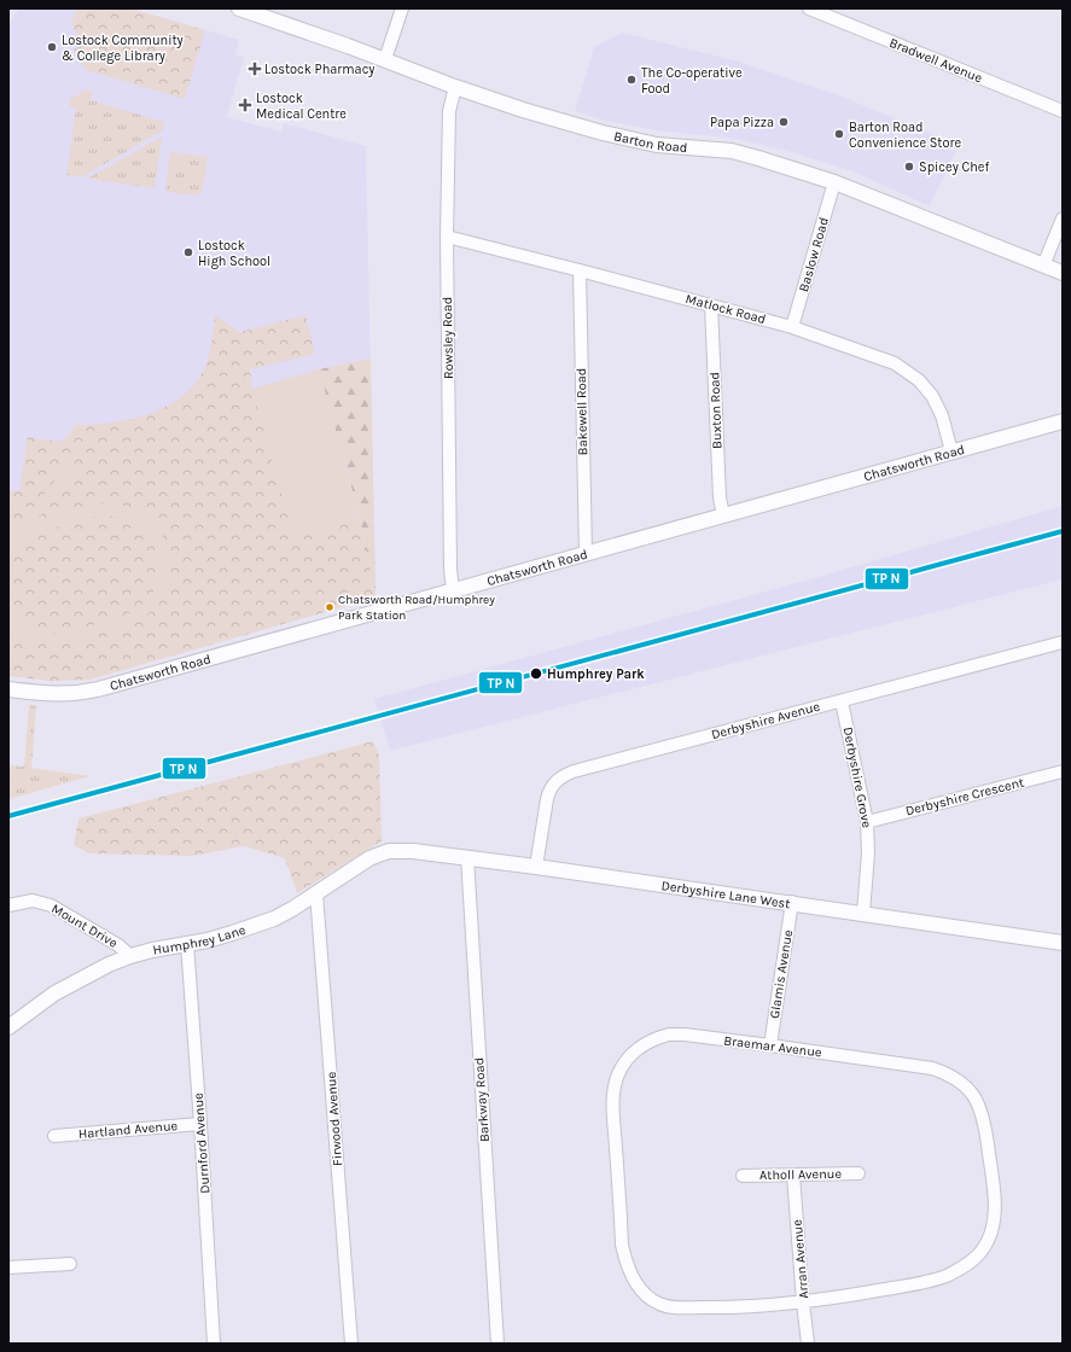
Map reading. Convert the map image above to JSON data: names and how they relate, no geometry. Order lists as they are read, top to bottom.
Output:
{
  "streets": {
    "street": [
      "Bradwell Avenue",
      "Barton Road",
      "Baslow Road",
      "Matlock Road",
      "Rowsley Road",
      "Buxton Road",
      "Bakewell Road",
      "Chatsworth Road",
      "Derbyshire Avenue",
      "Derbyshire Grove",
      "Derbyshire Crescent",
      "Derbyshire Lane West",
      "Mount Drive",
      "Humphrey Lane",
      "Glamis Avenue",
      "Braemar Avenue",
      "Barkway Road",
      "Firwood Avenue",
      "Hartland Avenue",
      "Durnford Avenue",
      "Atholl Avenue",
      "Arran Avenue"
    ]
  },
  "crossings": [
    ["Barton Road", "Baslow Road"],
    ["Barton Road", "Rowsley Road"],
    ["Baslow Road", "Matlock Road"],
    ["Matlock Road", "Rowsley Road"],
    ["Matlock Road", "Buxton Road"],
    ["Matlock Road", "Bakewell Road"],
    ["Matlock Road", "Chatsworth Road"],
    ["Rowsley Road", "Chatsworth Road"],
    ["Buxton Road", "Chatsworth Road"],
    ["Bakewell Road", "Chatsworth Road"],
    ["Derbyshire Avenue", "Derbyshire Grove"],
    ["Derbyshire Avenue", "Derbyshire Lane West"],
    ["Derbyshire Grove", "Derbyshire Crescent"],
    ["Derbyshire Grove", "Derbyshire Lane West"],
    ["Derbyshire Lane West", "Humphrey Lane"],
    ["Derbyshire Lane West", "Glamis Avenue"],
    ["Derbyshire Lane West", "Barkway Road"],
    ["Mount Drive", "Humphrey Lane"],
    ["Humphrey Lane", "Firwood Avenue"],
    ["Humphrey Lane", "Durnford Avenue"],
    ["Glamis Avenue", "Braemar Avenue"],
    ["Braemar Avenue", "Arran Avenue"],
    ["Hartland Avenue", "Durnford Avenue"],
    ["Atholl Avenue", "Arran Avenue"]
  ],
  "places": {
    "other": [
      "Lostock Community & College Library",
      "The Co-operative Food",
      "Papa Pizza",
      "Barton Road Convenience Store",
      "Spicey Chef",
      "Lostock High School",
      "Chatsworth Road/Humphrey Park Station",
      "Humphrey Park"
    ],
    "health": ["Lostock Pharmacy", "Lostock Medical Centre"]
  }
}
